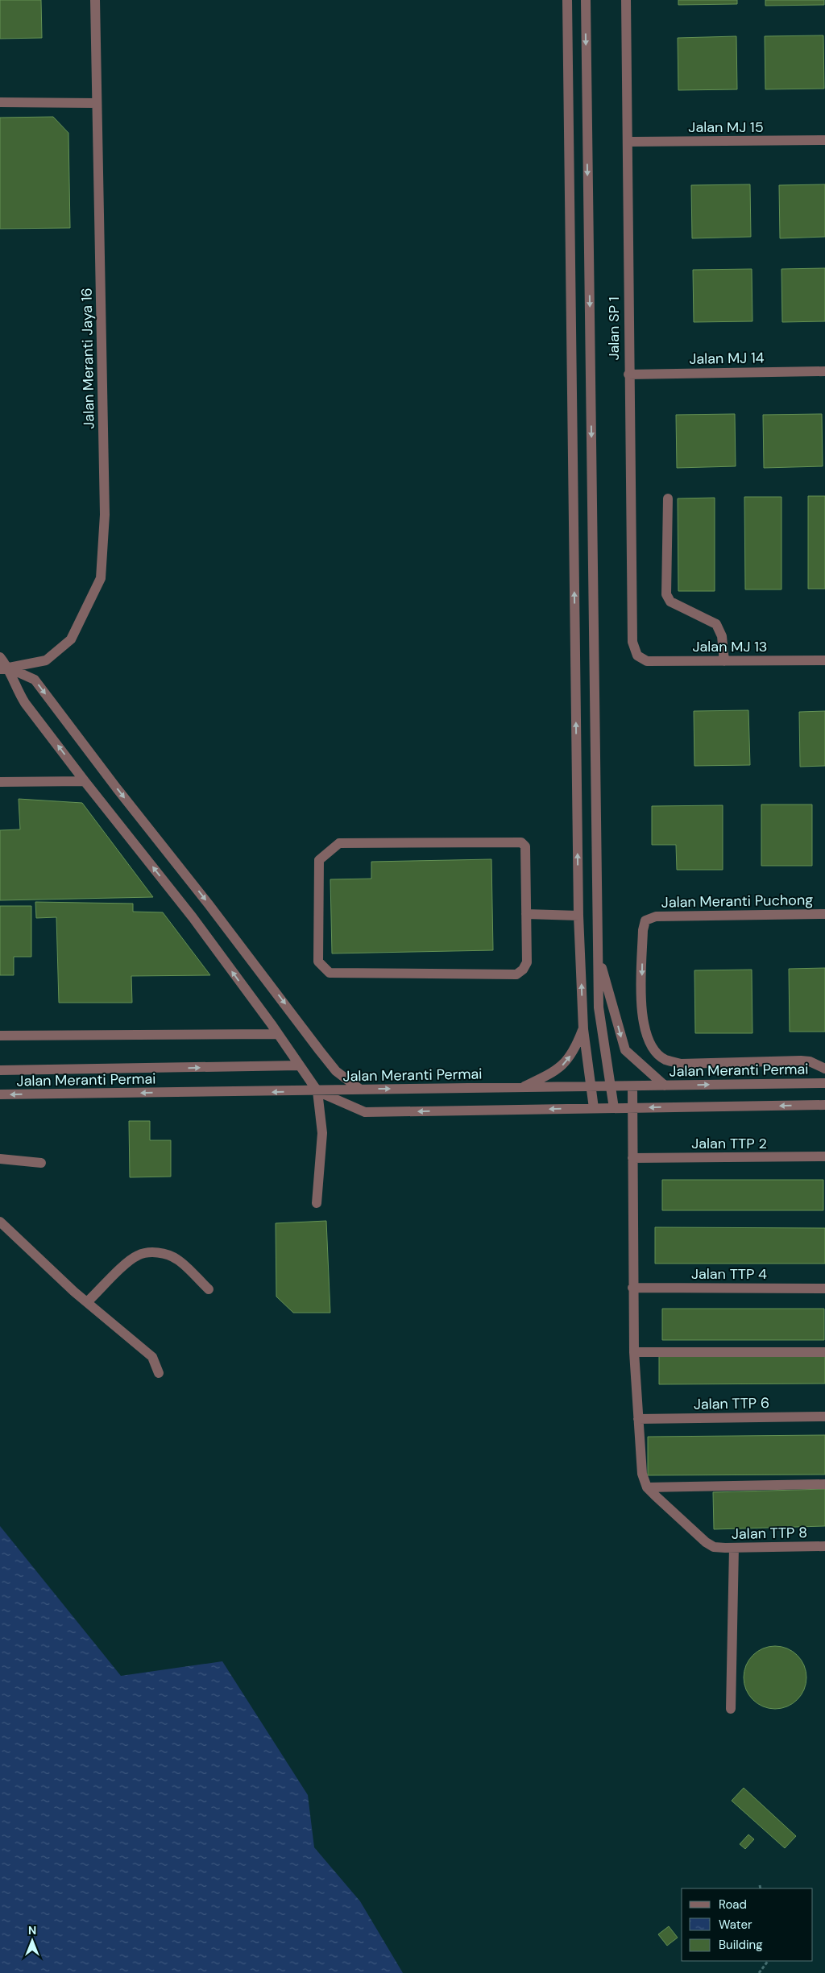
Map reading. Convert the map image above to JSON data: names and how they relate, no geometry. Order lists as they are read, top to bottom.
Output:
{
  "streets": {
    "street": [
      "Jalan MJ 15",
      "Jalan SP 1",
      "Jalan Meranti Jaya 16",
      "Jalan MJ 14",
      "Jalan MJ 13",
      "Jalan Meranti Puchong",
      "Jalan Meranti Permai",
      "Jalan TTP 2",
      "Jalan TTP 4",
      "Jalan TTP 6",
      "Jalan TTP 8"
    ]
  },
  "crossings": [
    ["Jalan MJ 15", "Jalan SP 1"],
    ["Jalan SP 1", "Jalan MJ 14"],
    ["Jalan SP 1", "Jalan MJ 13"]
  ],
  "legend": ["Road", "Water", "Building"],
  "north": "top"
}
